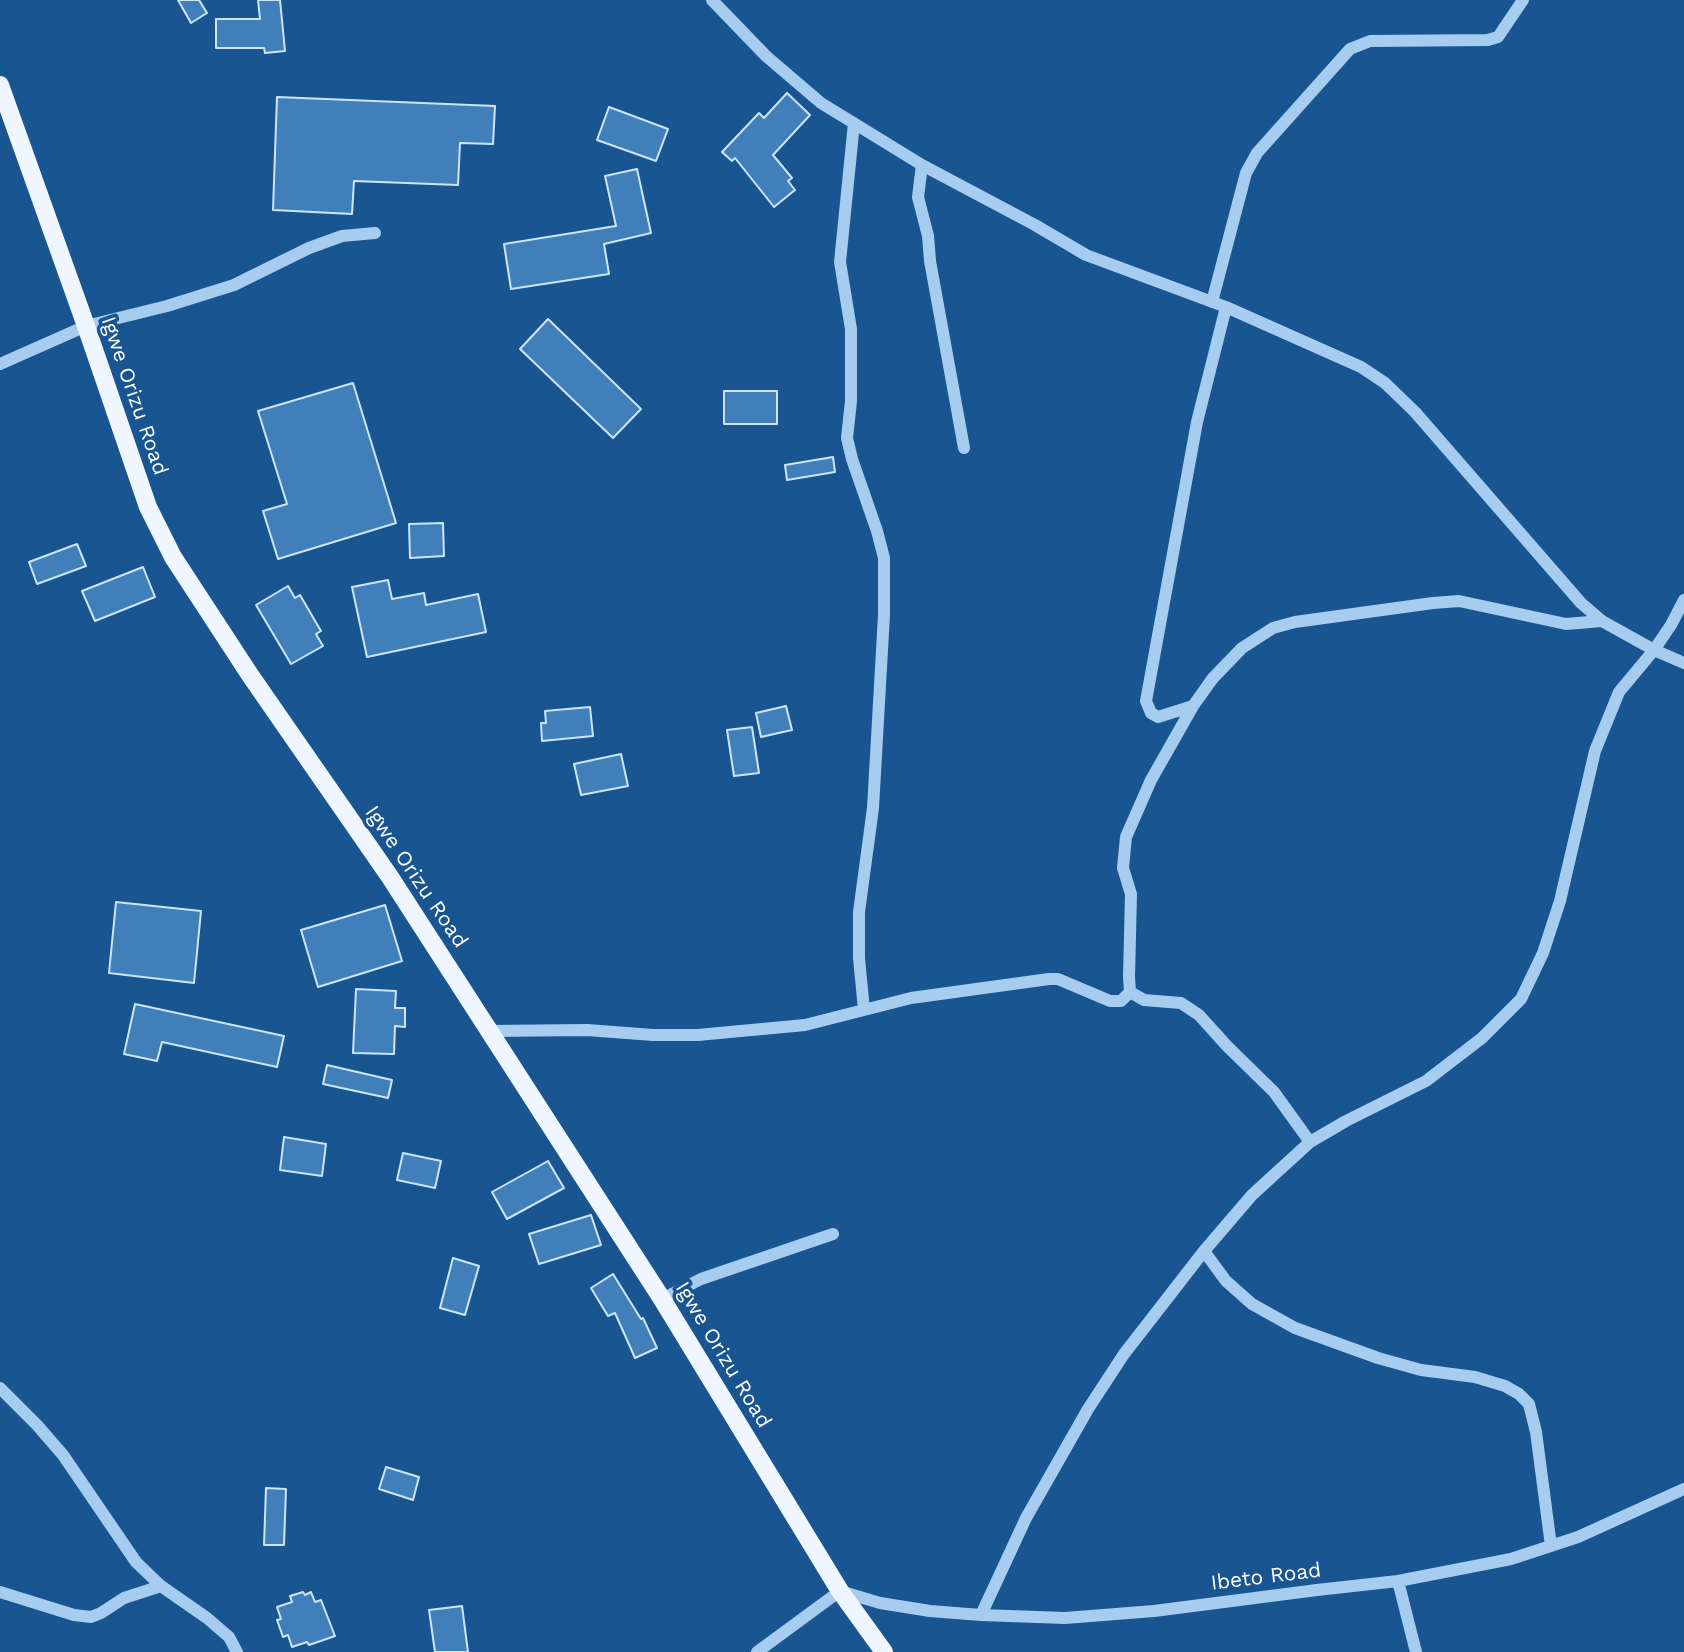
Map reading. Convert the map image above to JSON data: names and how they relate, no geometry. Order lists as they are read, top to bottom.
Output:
{
  "streets": {
    "main road": ["Igwe Orizu Road"],
    "street": ["Ibeto Road"]
  },
  "crossings": [
    ["Igwe Orizu Road", "Ibeto Road"]
  ]
}
